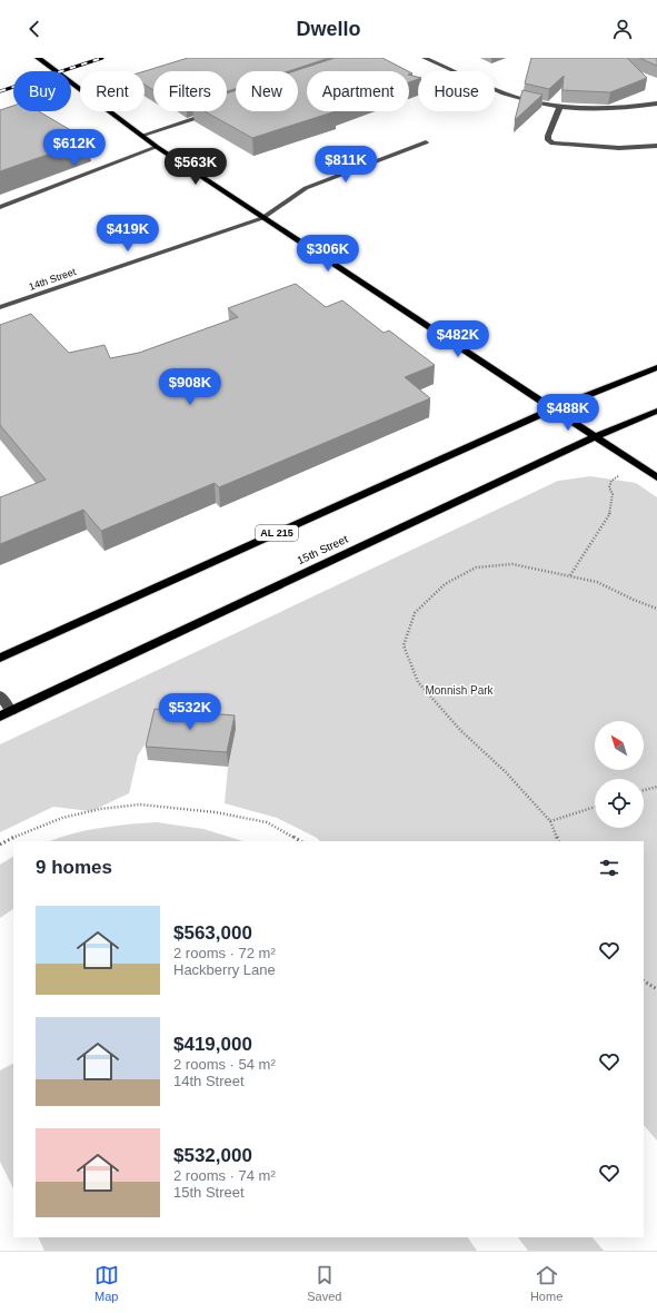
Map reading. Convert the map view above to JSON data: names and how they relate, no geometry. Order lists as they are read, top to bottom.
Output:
{
  "streets": {
    "main road": ["AL 215", "15th Street"],
    "street": ["14th Street"]
  },
  "parks": ["Monnish Park"],
  "north": "top left",
  "page": {
    "header": "Dwello",
    "chip": [
      "Buy",
      "Rent",
      "Filters",
      "New",
      "Apartment",
      "House"
    ],
    "price": [
      "$612K",
      "$811K",
      "$563K",
      "$419K",
      "$306K",
      "$482K",
      "$908K",
      "$488K",
      "$532K"
    ],
    "heading": "9 homes",
    "list": [
      {
        "name": "$563,000",
        "note": "2 rooms · 72 m² · Hackberry Lane"
      },
      {
        "name": "$419,000",
        "note": "2 rooms · 54 m² · 14th Street"
      },
      {
        "name": "$532,000",
        "note": "2 rooms · 74 m² · 15th Street"
      }
    ],
    "tabs": ["Map", "Saved", "Home"]
  }
}
